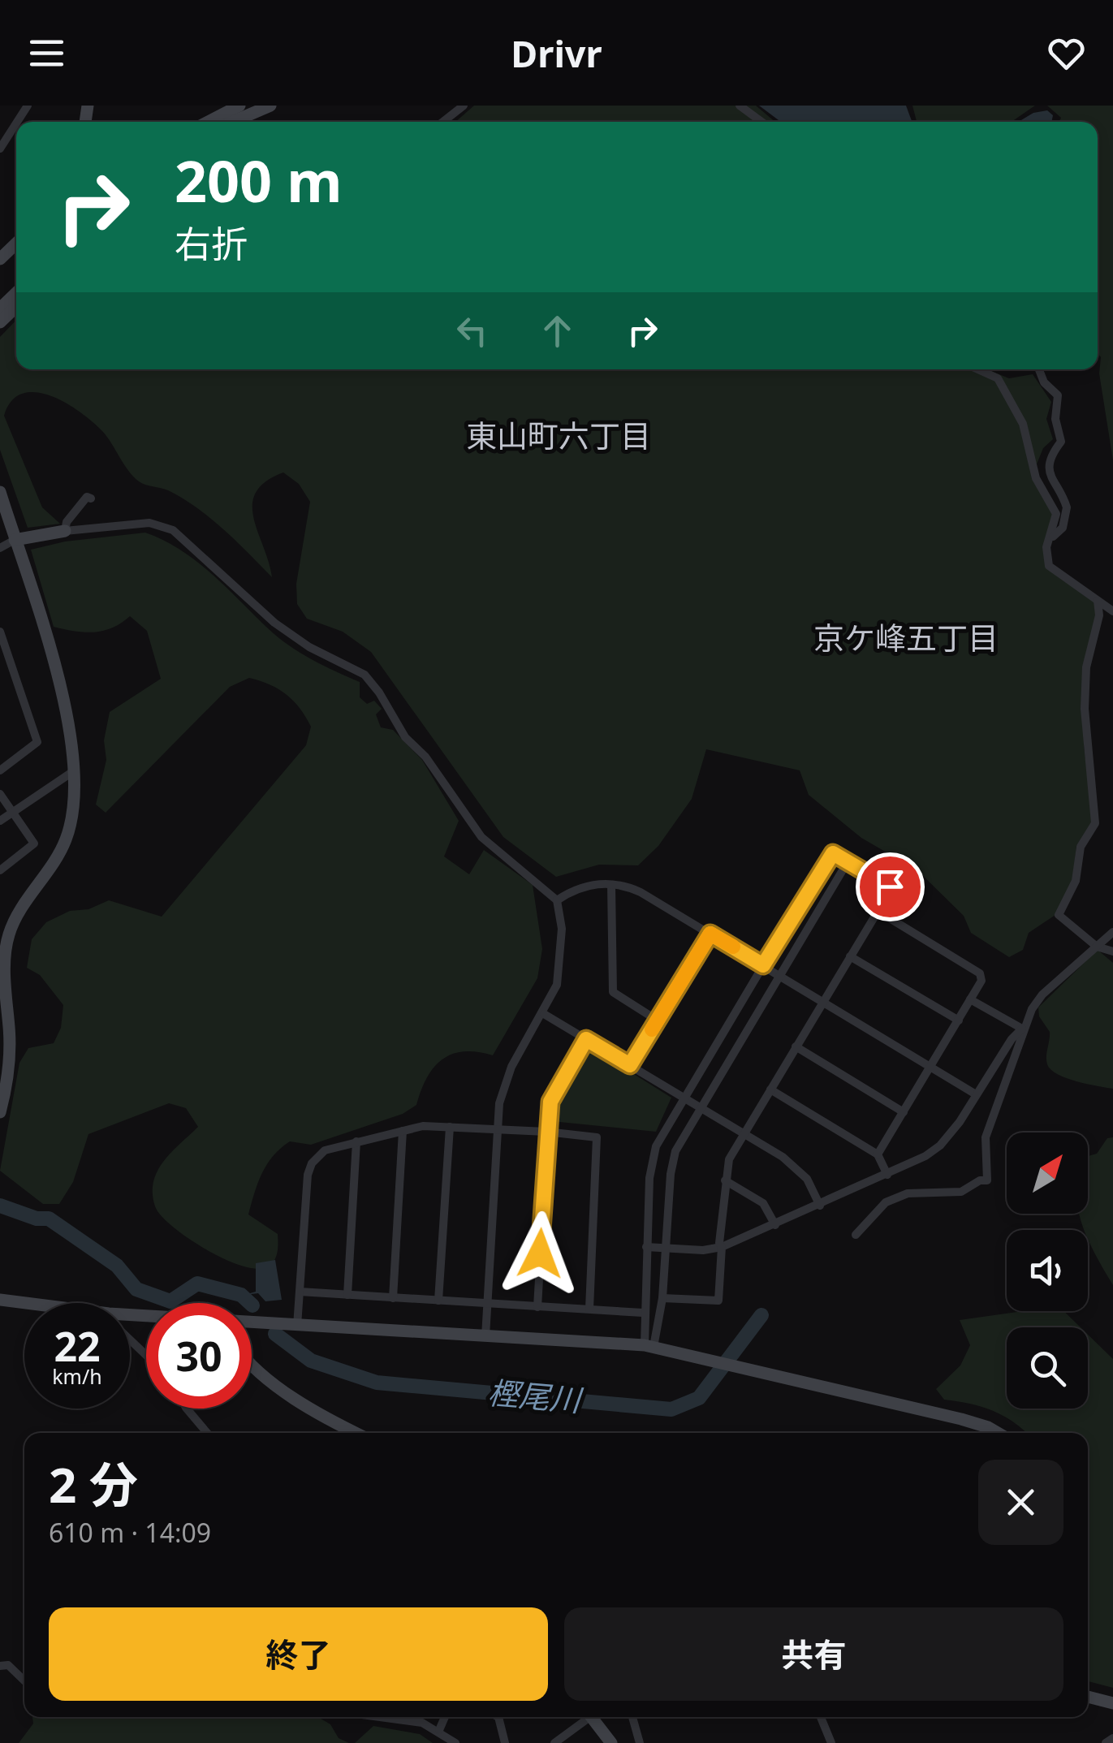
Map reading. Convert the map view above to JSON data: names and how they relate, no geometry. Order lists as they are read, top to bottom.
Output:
{
  "districts": ["東山町六丁目", "京ケ峰五丁目"],
  "water": ["樫尾川"],
  "north": "top right",
  "page": {
    "header": "Drivr",
    "turn": ["200 m", "右折"],
    "speed": "22 km/h",
    "limit": "30",
    "heading": ["2 分", "610 m · 14:09"],
    "buttons": ["終了", "共有"]
  }
}
